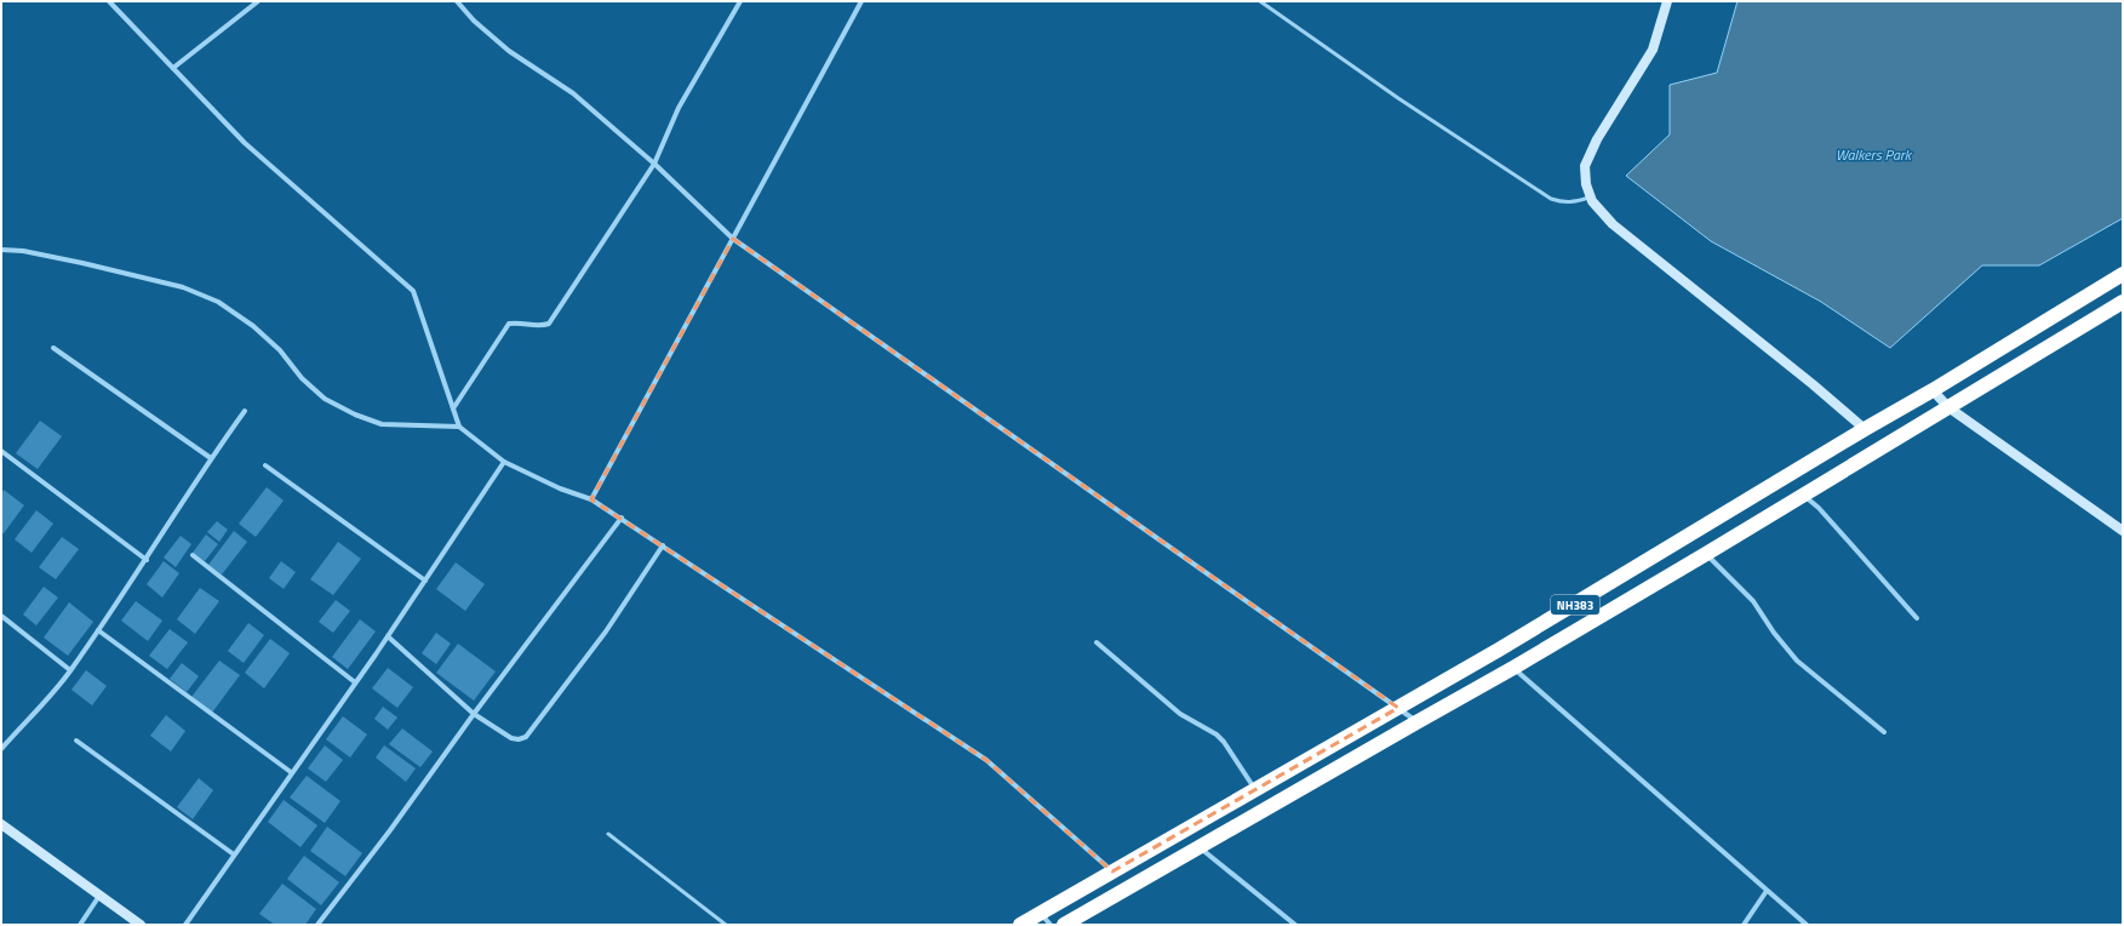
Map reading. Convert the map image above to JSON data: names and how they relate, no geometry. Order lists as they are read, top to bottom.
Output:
{
  "streets": {
    "highway": ["NH383"]
  },
  "water": ["Walkers Park"]
}
